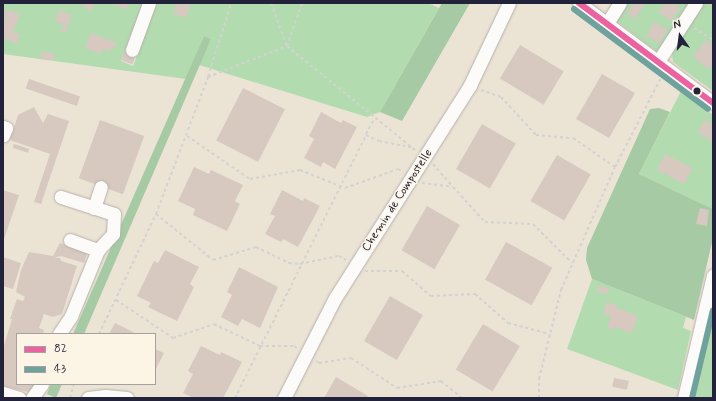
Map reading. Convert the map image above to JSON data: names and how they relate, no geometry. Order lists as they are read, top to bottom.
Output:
{
  "streets": {
    "street": ["Chemin de Compostelle"]
  },
  "lines": ["transit line 82", "transit line 43"],
  "legend": ["82", "43"],
  "north": "top"
}
